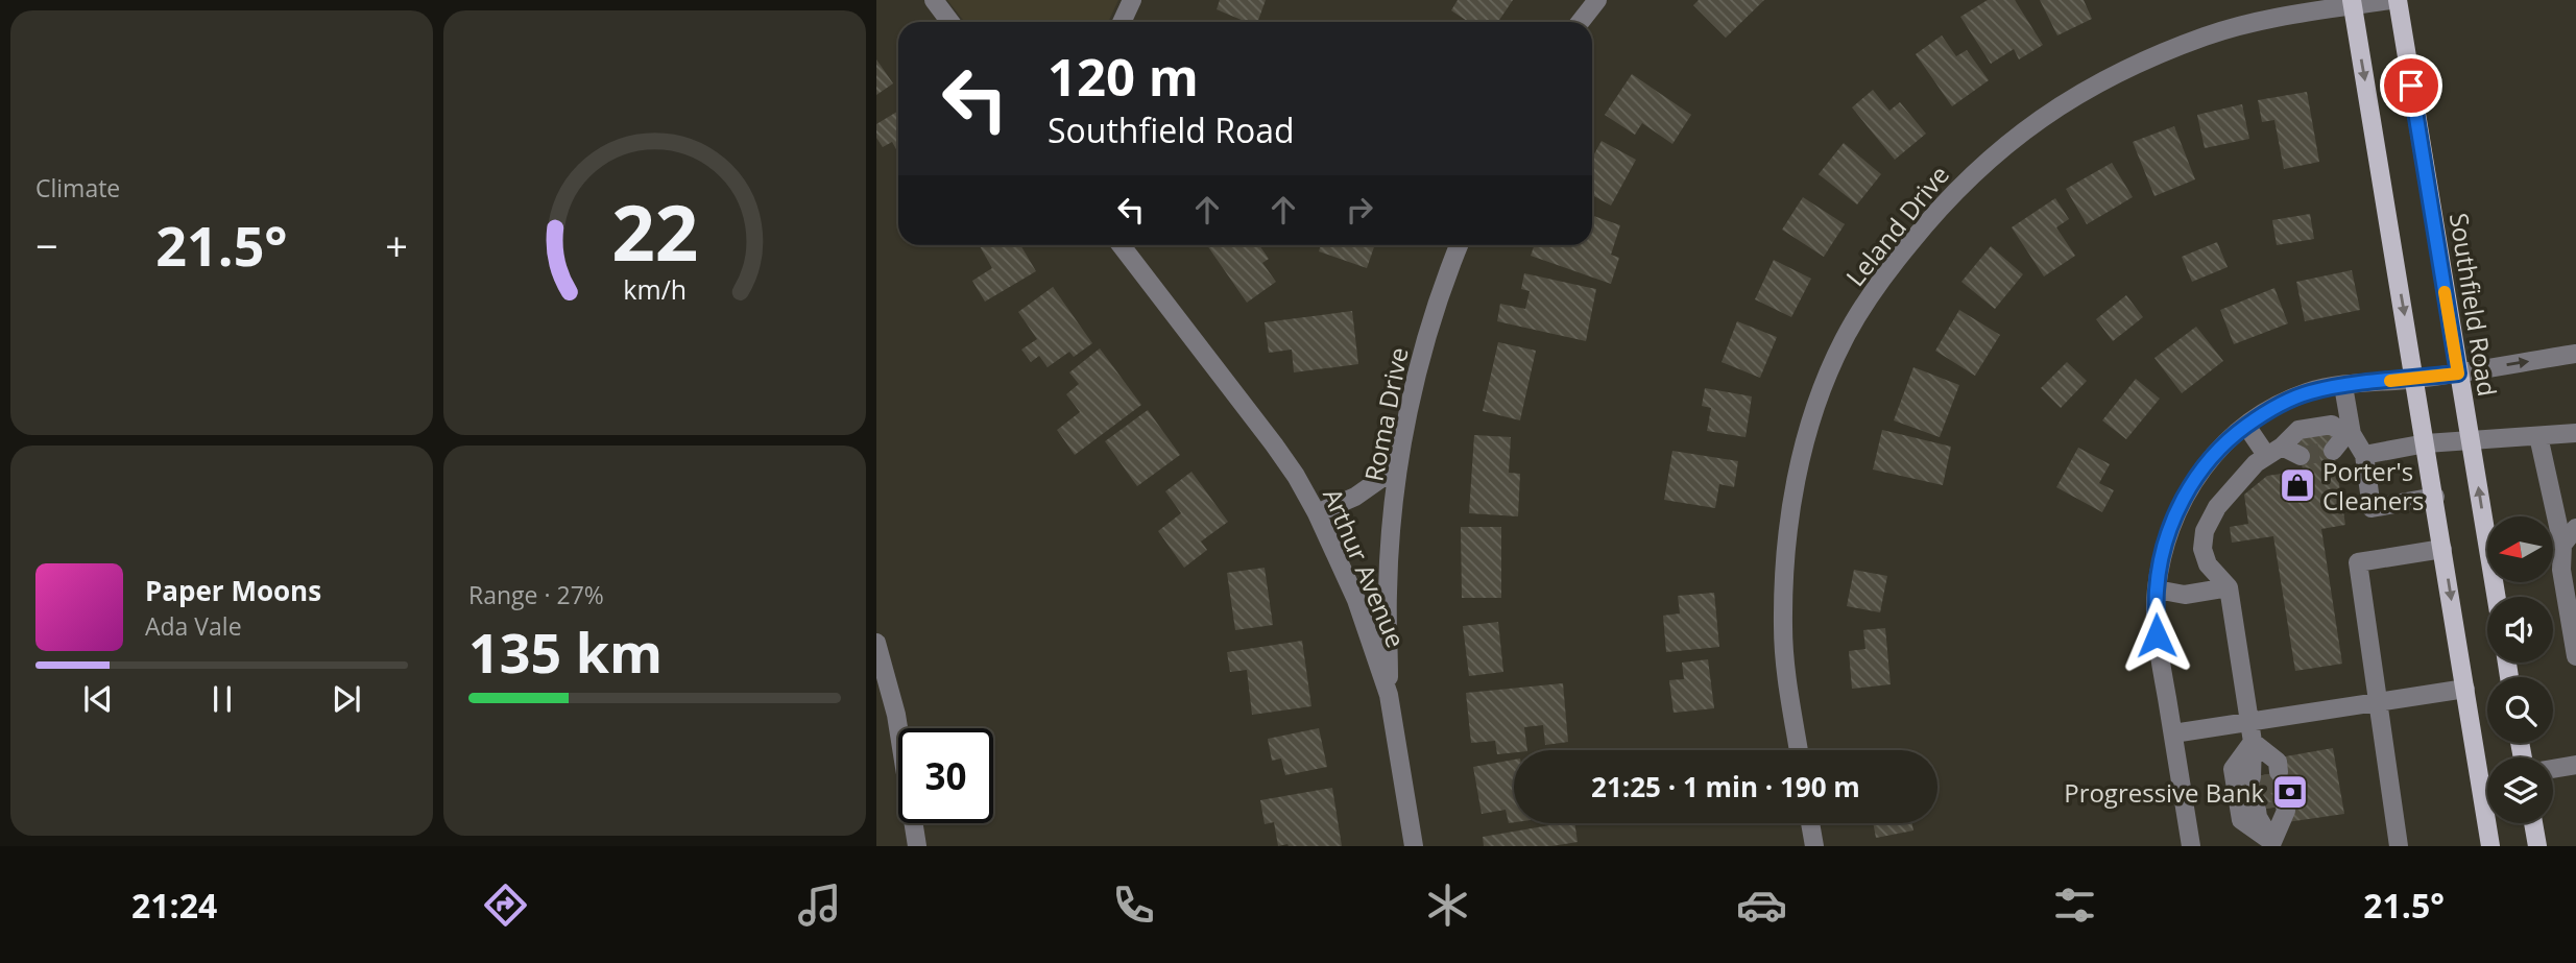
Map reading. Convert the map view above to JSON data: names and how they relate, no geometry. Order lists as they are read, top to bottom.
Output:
{
  "streets": {
    "main road": ["Southfield Road"],
    "street": ["Leland Drive", "Roma Drive", "Arthur Avenue"]
  },
  "crossings": [
    ["Roma Drive", "Arthur Avenue"]
  ],
  "places": {
    "shop": ["Porter's Cleaners"],
    "bank": ["Progressive Bank"]
  },
  "north": "left",
  "page": {
    "tile": [
      "Climate",
      ["Range · 27%", "135 km"]
    ],
    "turn": ["120 m", "Southfield Road"],
    "heat": ["−", "21.5°", "+"],
    "song": ["Paper Moons", "Ada Vale"],
    "limit": "30",
    "trip": "21:25 · 1 min · 190 m",
    "tabs": ["21:24", "21.5°"],
    "gauge": ["22", "km/h"]
  }
}
